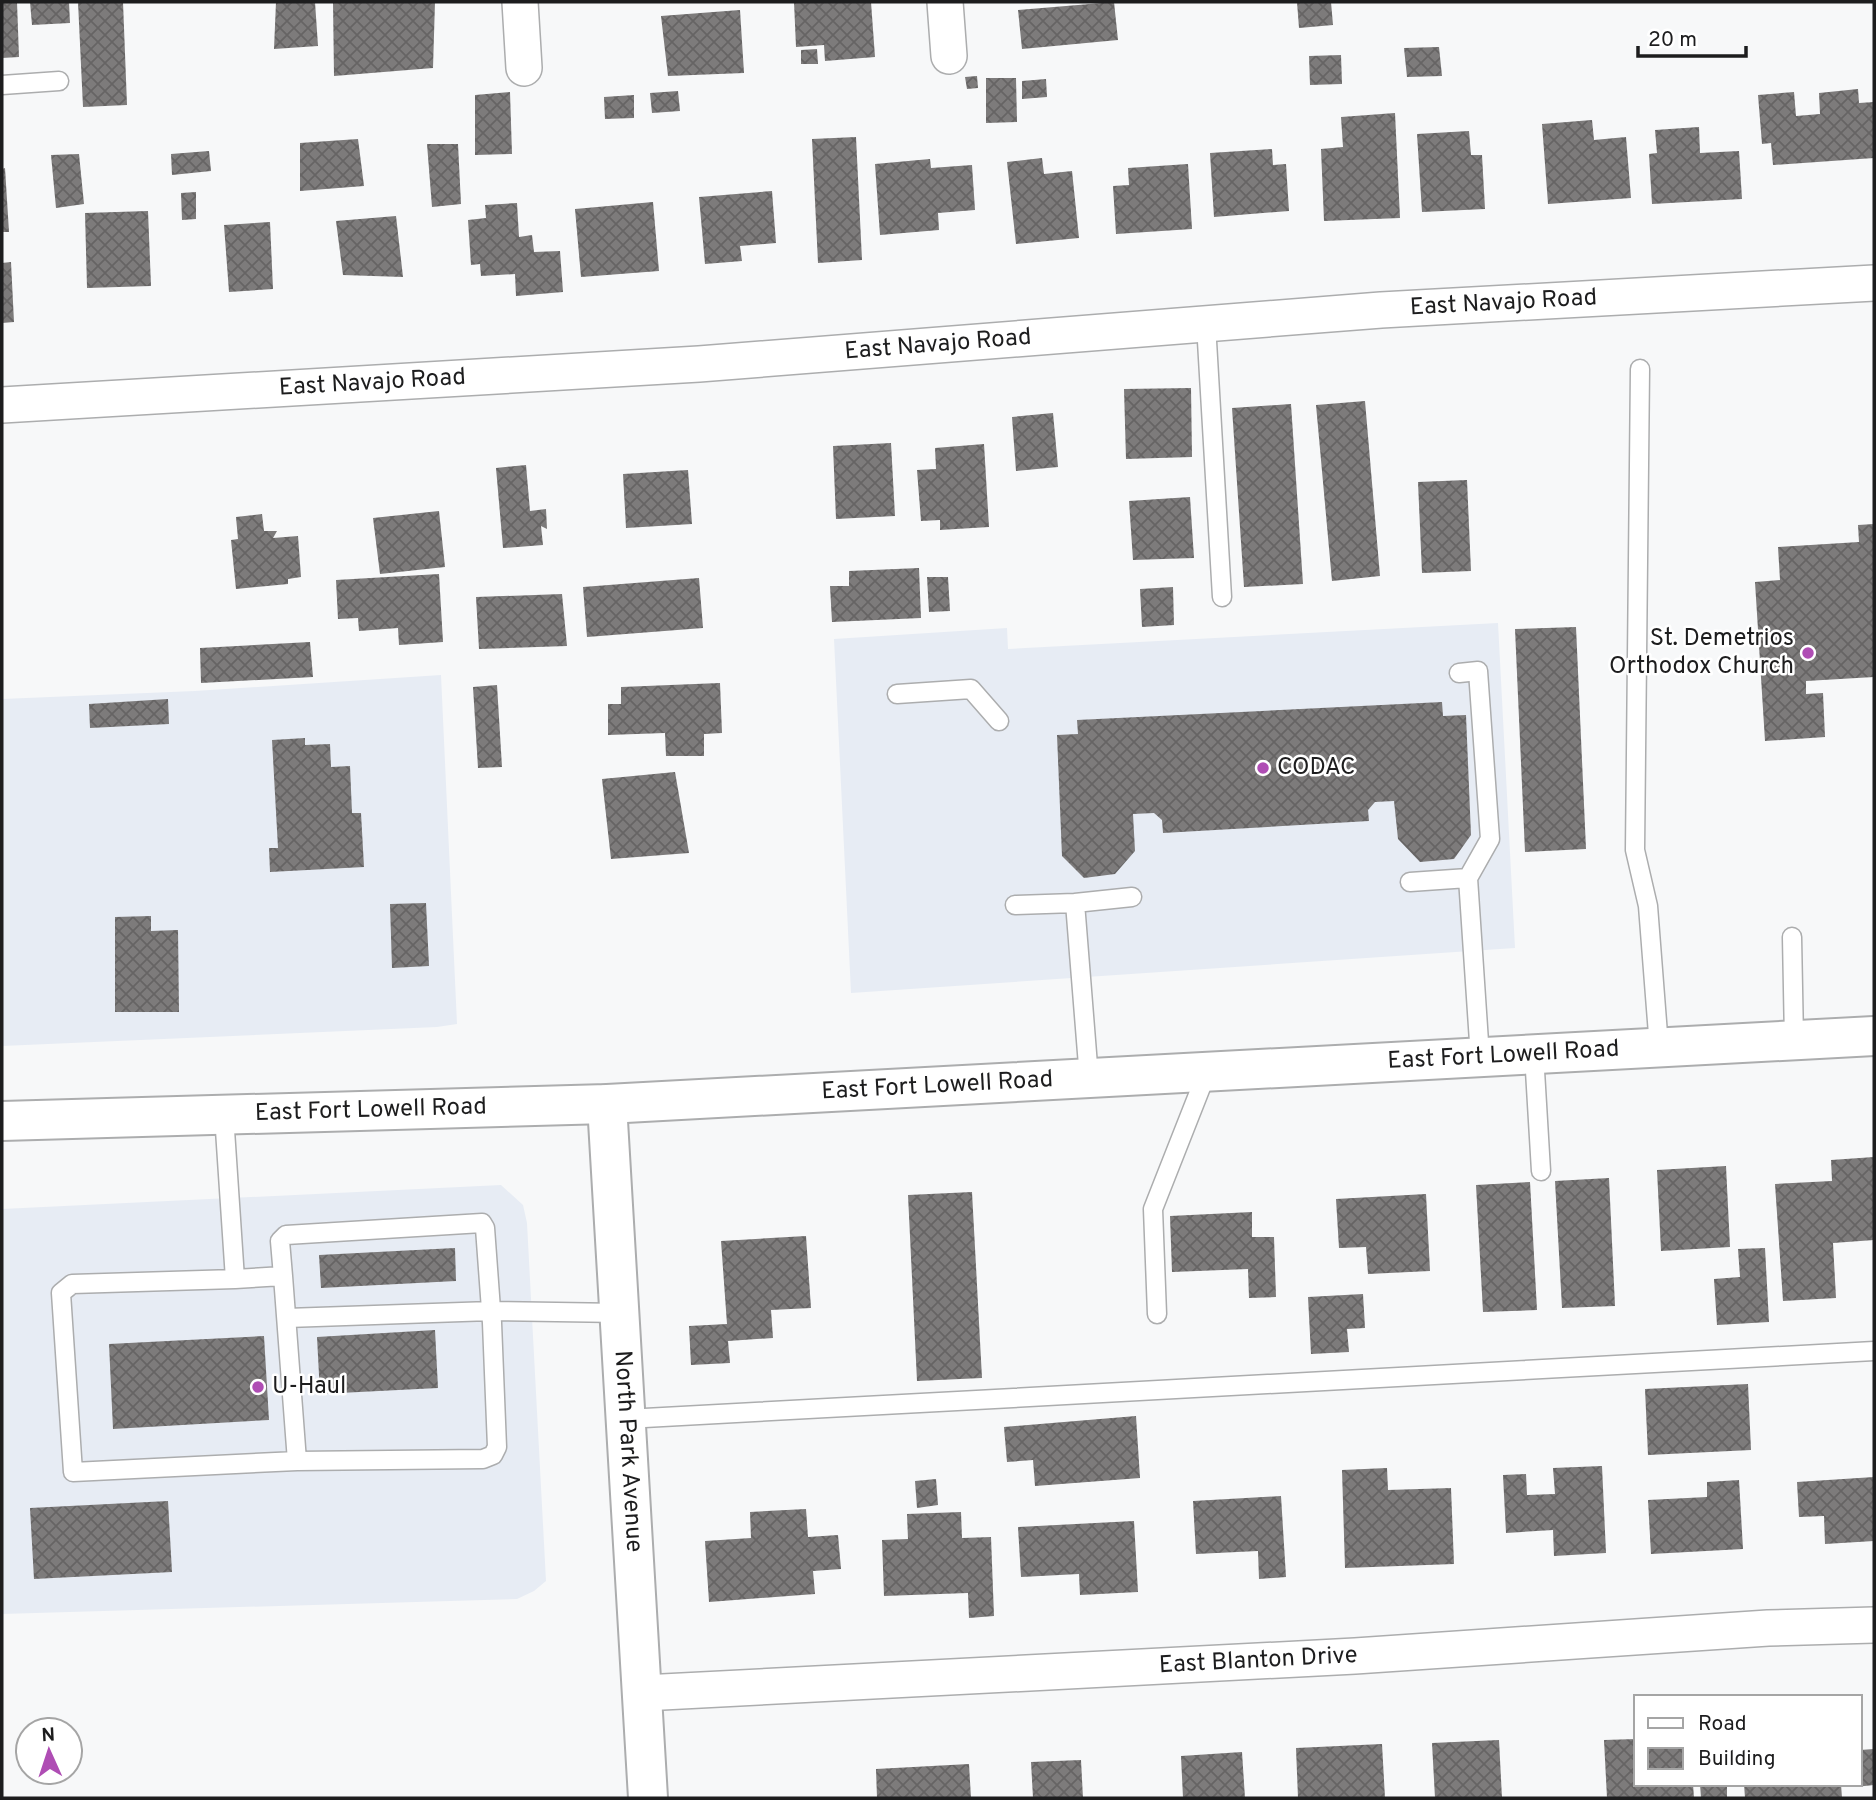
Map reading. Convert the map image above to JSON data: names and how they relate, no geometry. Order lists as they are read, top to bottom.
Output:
{
  "streets": {
    "main road": ["East Fort Lowell Road", "North Park Avenue"],
    "street": ["East Navajo Road", "East Blanton Drive"]
  },
  "crossings": [
    ["East Fort Lowell Road", "North Park Avenue"],
    ["North Park Avenue", "East Blanton Drive"]
  ],
  "places": ["St. Demetrios Orthodox Church", "CODAC", "U-Haul"],
  "legend": ["Road", "Building"],
  "scale_bar": "20 m",
  "north": "top"
}
